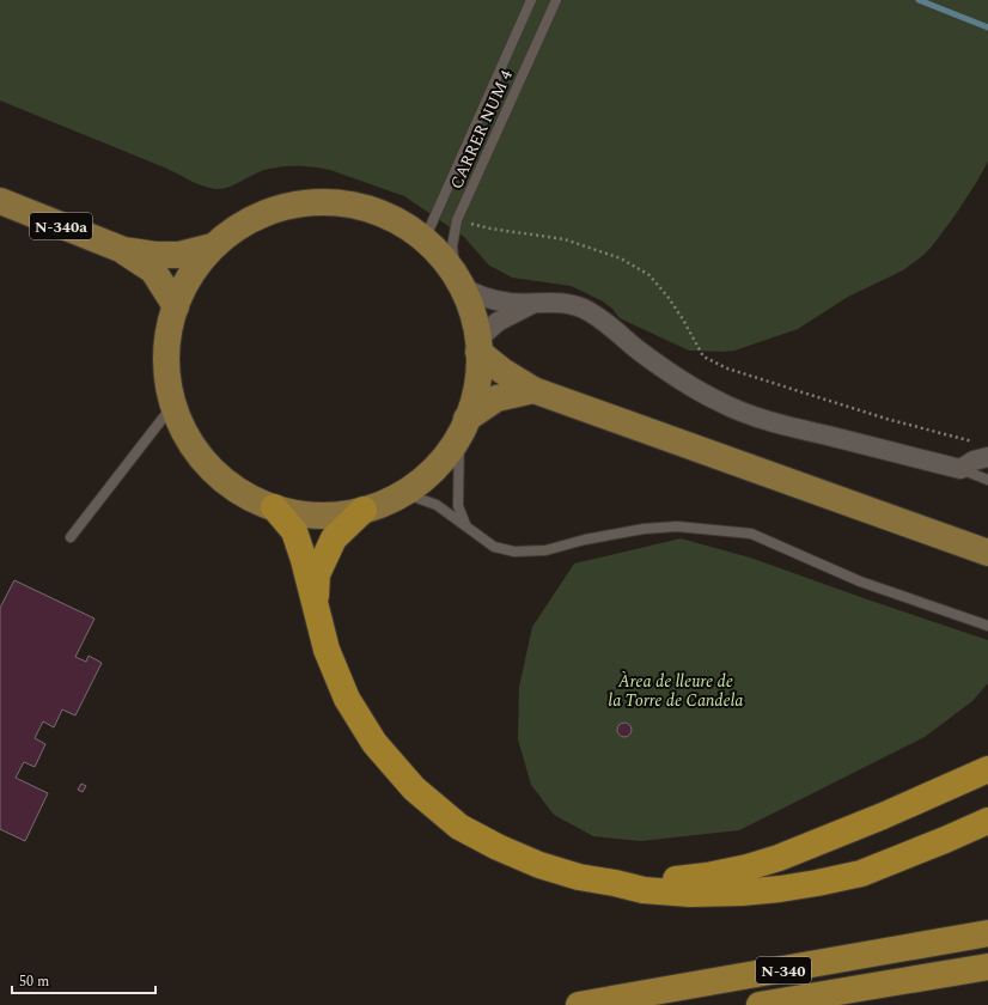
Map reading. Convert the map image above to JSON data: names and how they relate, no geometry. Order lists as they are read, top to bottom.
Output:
{
  "streets": {
    "highway": ["N-340"],
    "main road": ["N-340a"],
    "lane": ["CARRER NUM 4"]
  },
  "parks": ["Àrea de lleure de la Torre de Candela"],
  "scale_bar": "50 m"
}
